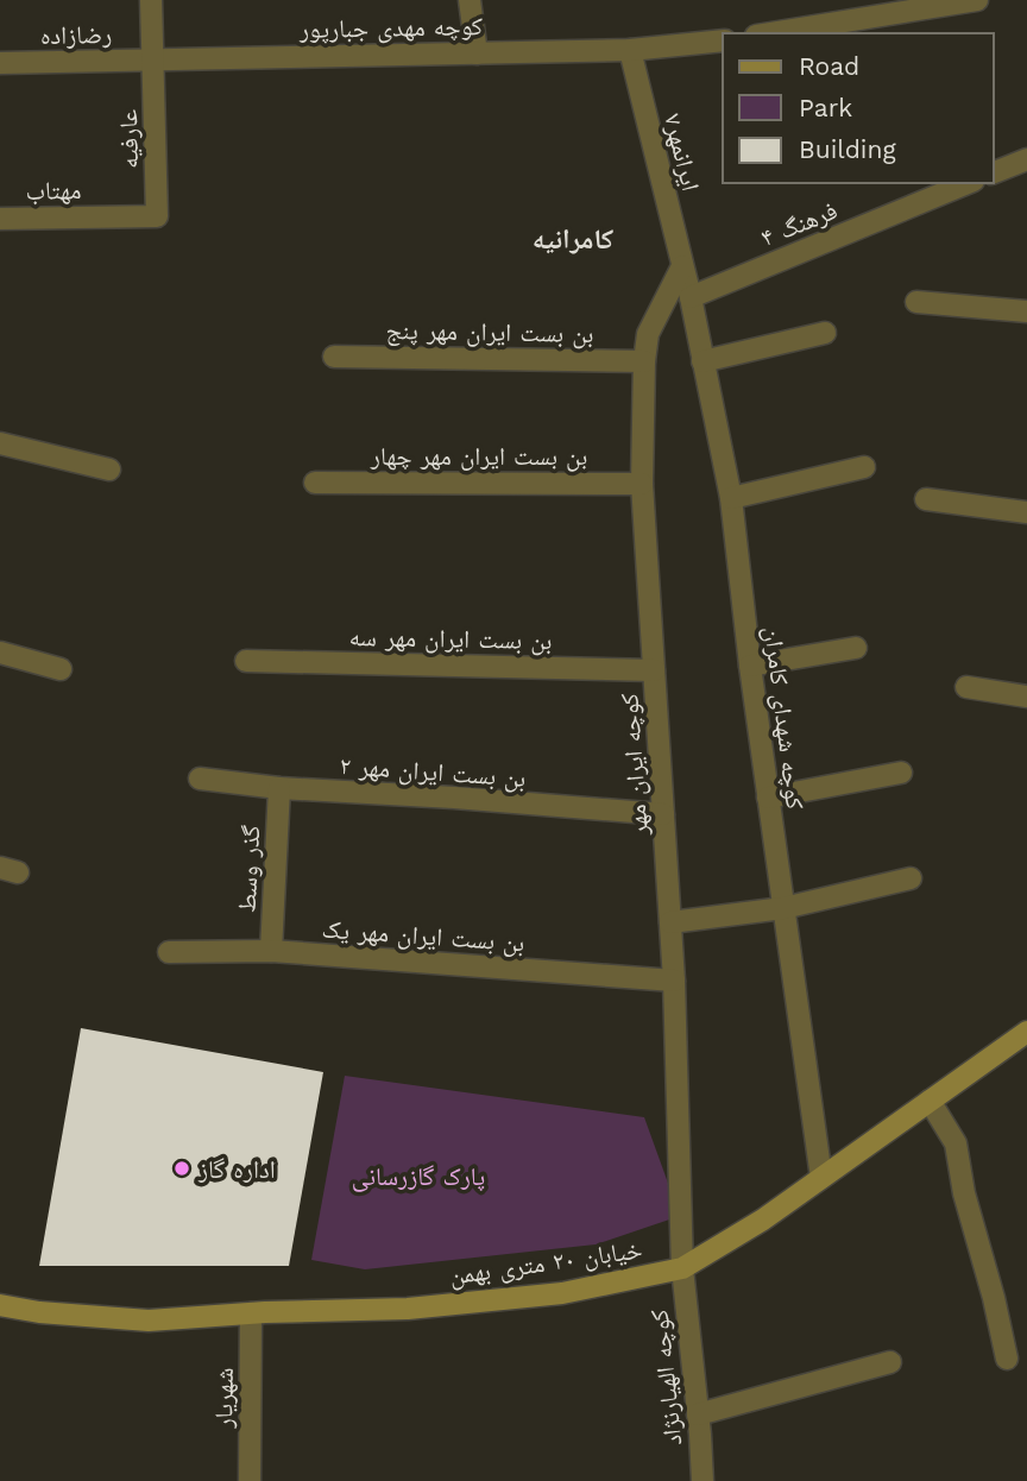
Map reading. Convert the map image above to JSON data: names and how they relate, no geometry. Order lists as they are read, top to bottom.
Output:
{
  "streets": {
    "street": [
      "کوچه مهدی جبارپور",
      "رضازاده",
      "عارفیه",
      "ایرانمهر۷",
      "مهتاب",
      "فرهنگ ۴",
      "بن بست ایران مهر پنج",
      "بن بست ایران مهر چهار",
      "بن بست ایران مهر سه",
      "کوچه شهدای کامران",
      "کوچه ایران مهر",
      "۲ بن بست ایران مهر",
      "گذر وسط",
      "بن بست ایران مهر یک",
      "خیابان ۲۰ متری بهمن",
      "کوچه الهیارنژاد",
      "شهریار"
    ]
  },
  "crossings": [
    ["کوچه مهدی جبارپور", "رضازاده"],
    ["کوچه مهدی جبارپور", "عارفیه"],
    ["کوچه مهدی جبارپور", "ایرانمهر۷"],
    ["رضازاده", "عارفیه"],
    ["عارفیه", "مهتاب"],
    ["ایرانمهر۷", "کوچه شهدای کامران"],
    ["ایرانمهر۷", "کوچه ایران مهر"],
    ["فرهنگ ۴", "کوچه شهدای کامران"],
    ["بن بست ایران مهر پنج", "کوچه ایران مهر"],
    ["بن بست ایران مهر چهار", "کوچه ایران مهر"],
    ["بن بست ایران مهر سه", "کوچه ایران مهر"],
    ["کوچه شهدای کامران", "کوچه ایران مهر"],
    ["کوچه شهدای کامران", "خیابان ۲۰ متری بهمن"],
    ["کوچه ایران مهر", "۲ بن بست ایران مهر"],
    ["کوچه ایران مهر", "بن بست ایران مهر یک"],
    ["کوچه ایران مهر", "خیابان ۲۰ متری بهمن"],
    ["کوچه ایران مهر", "کوچه الهیارنژاد"],
    ["۲ بن بست ایران مهر", "گذر وسط"],
    ["گذر وسط", "بن بست ایران مهر یک"],
    ["خیابان ۲۰ متری بهمن", "کوچه الهیارنژاد"],
    ["خیابان ۲۰ متری بهمن", "شهریار"]
  ],
  "districts": ["کامرانیه"],
  "parks": ["پارک گازرسانی"],
  "places": ["اداره گاز"],
  "legend": ["Road", "Park", "Building"]
}
